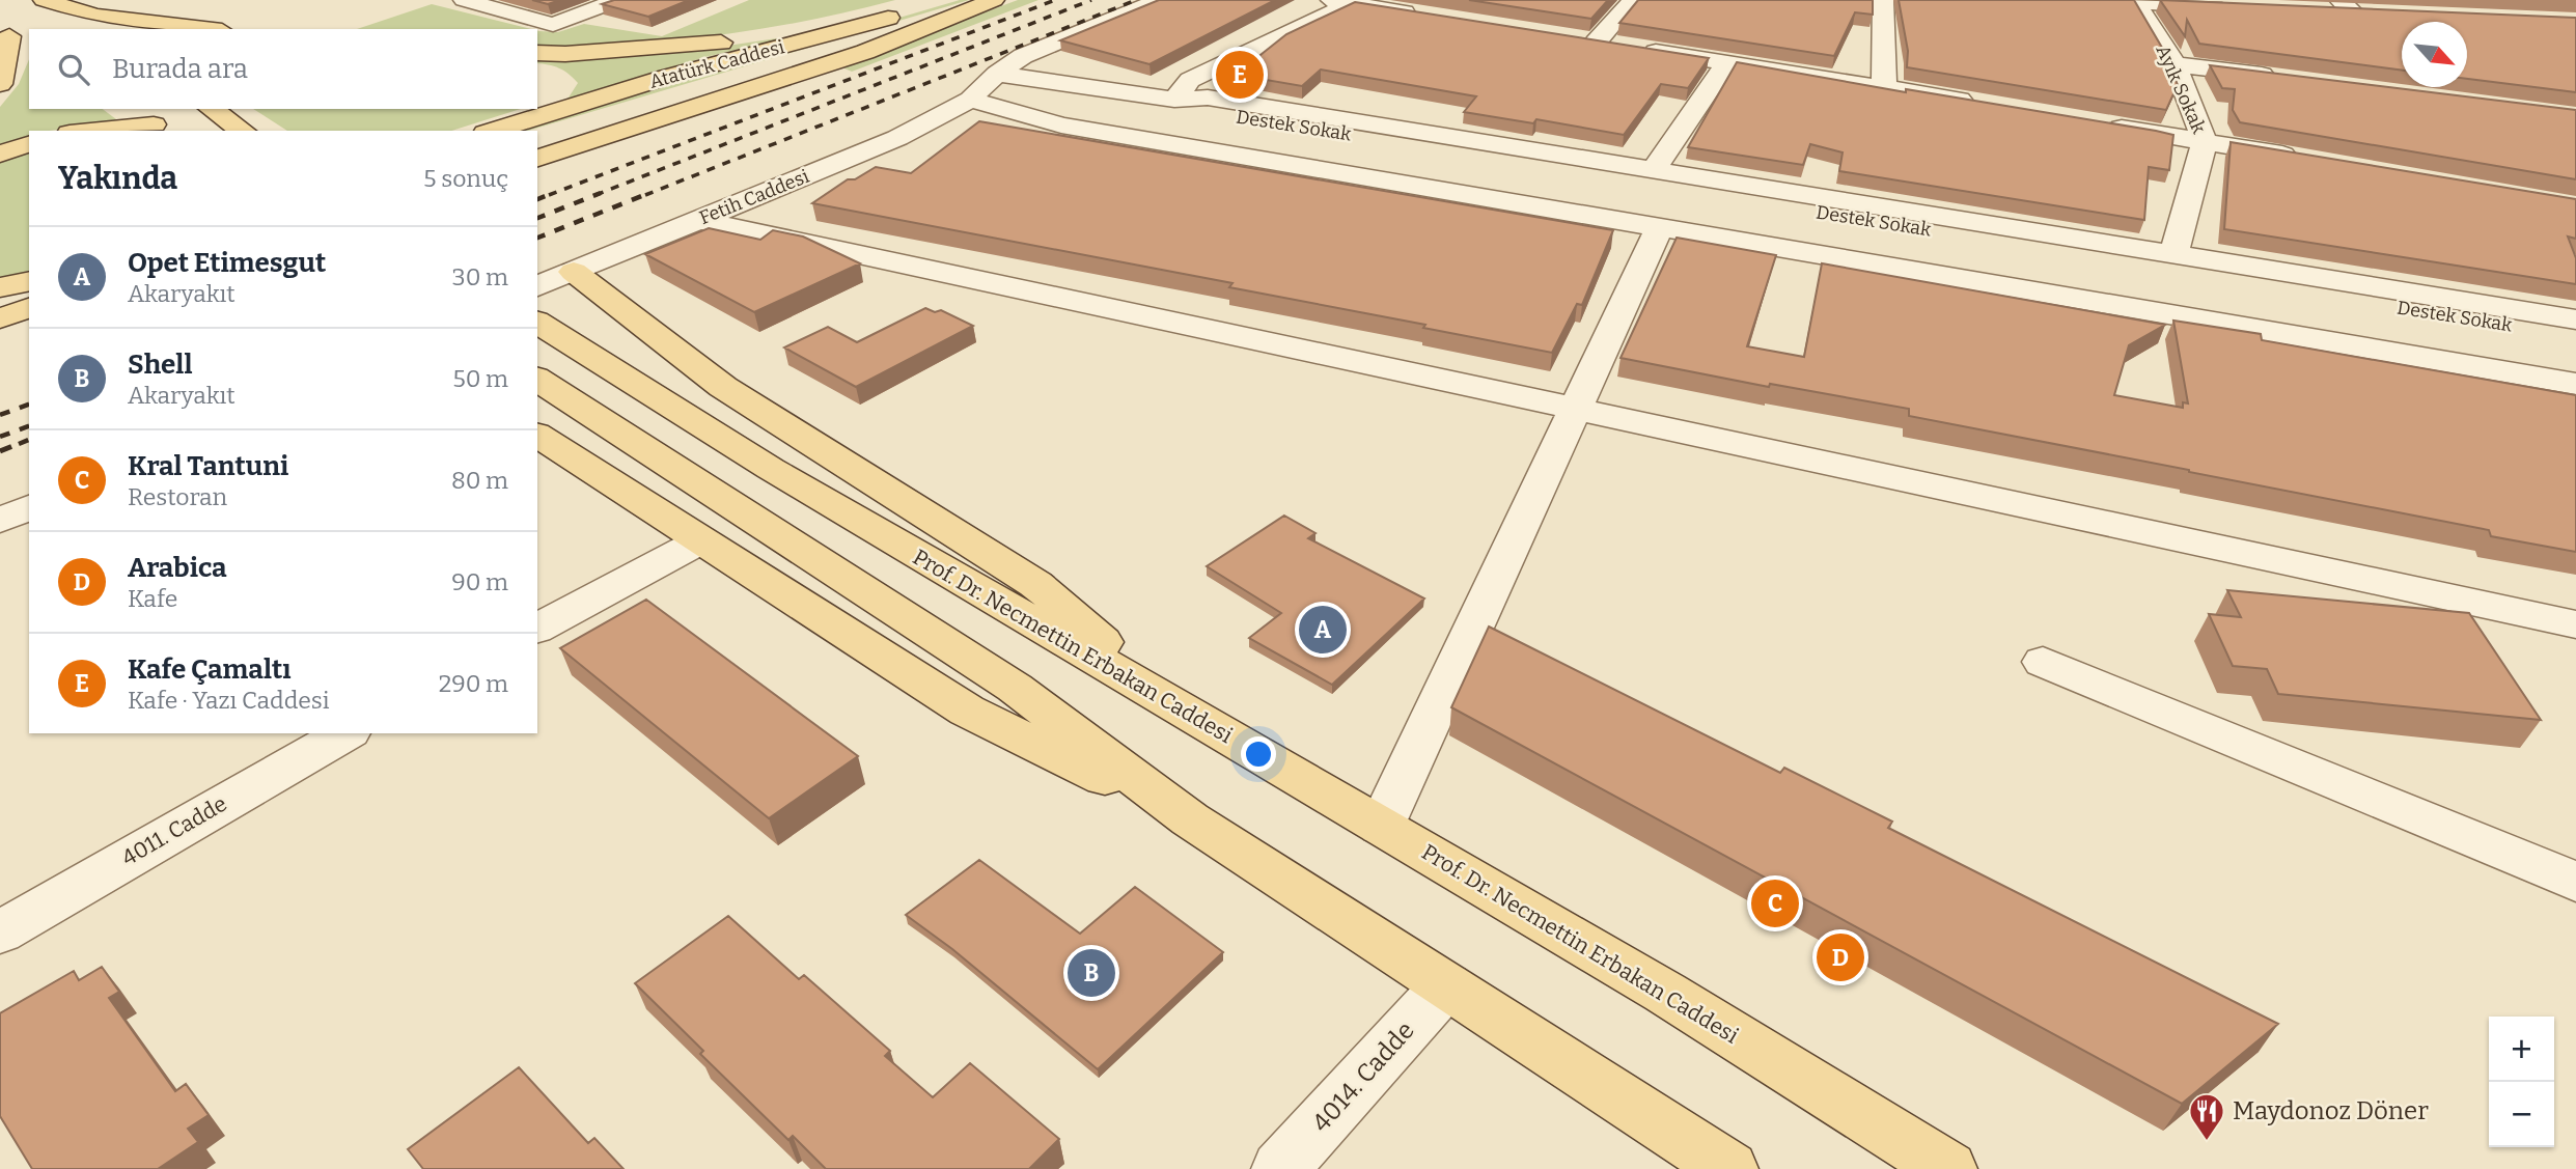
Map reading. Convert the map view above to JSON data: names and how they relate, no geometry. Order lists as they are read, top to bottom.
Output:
{
  "streets": {
    "main road": ["Atatürk Caddesi", "Prof. Dr. Necmettin Erbakan Caddesi"],
    "street": [
      "Ayık Sokak",
      "Destek Sokak",
      "Fetih Caddesi",
      "4011. Cadde",
      "4014. Cadde"
    ]
  },
  "crossings": [
    ["Destek Sokak", "Fetih Caddesi"]
  ],
  "places": {
    "restaurant": ["Maydonoz Döner"]
  },
  "north": "bottom right",
  "page": {
    "search": "Burada ara",
    "pins": [
      "E",
      "A",
      "C",
      "D",
      "B"
    ],
    "heading": ["Yakında", "5 sonuç"],
    "list": [
      {
        "mark": "A",
        "name": "Opet Etimesgut",
        "note": "Akaryakıt",
        "value": "30 m"
      },
      {
        "mark": "B",
        "name": "Shell",
        "note": "Akaryakıt",
        "value": "50 m"
      },
      {
        "mark": "C",
        "name": "Kral Tantuni",
        "note": "Restoran",
        "value": "80 m"
      },
      {
        "mark": "D",
        "name": "Arabica",
        "note": "Kafe",
        "value": "90 m"
      },
      {
        "mark": "E",
        "name": "Kafe Çamaltı",
        "note": "Kafe · Yazı Caddesi",
        "value": "290 m"
      }
    ],
    "map_buttons": ["+", "−"]
  }
}
